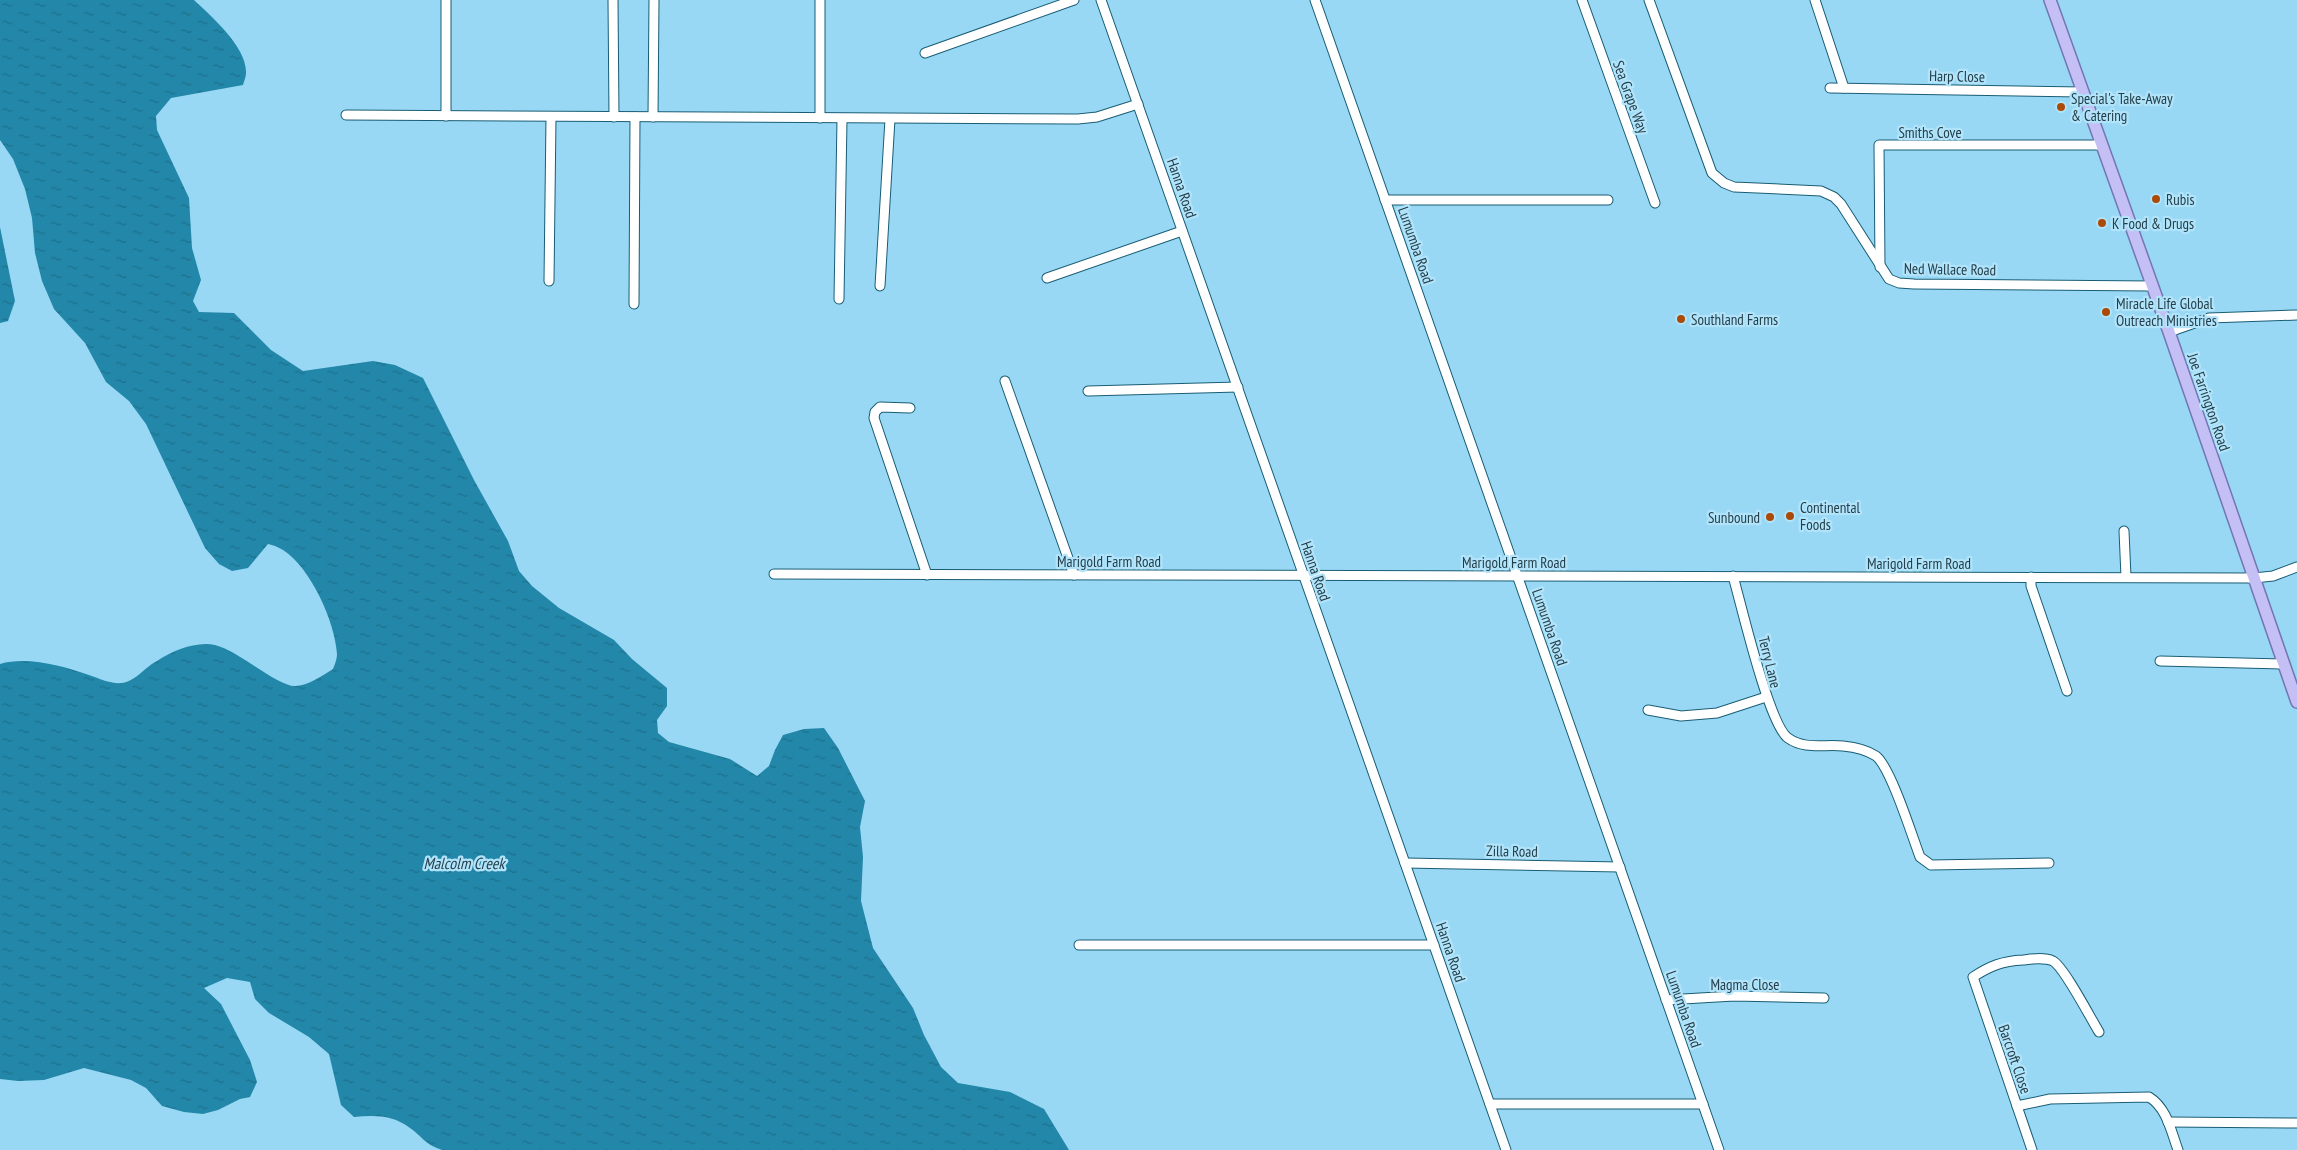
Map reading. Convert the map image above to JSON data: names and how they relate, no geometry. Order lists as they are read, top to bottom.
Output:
{
  "streets": {
    "main road": ["Joe Farrington Road"],
    "street": [
      "Harp Close",
      "Sea Grape Way",
      "Smiths Cove",
      "Hanna Road",
      "Lumumba Road",
      "Ned Wallace Road",
      "Marigold Farm Road",
      "Terry Lane",
      "Zilla Road",
      "Magma Close",
      "Barcroft Close"
    ]
  },
  "crossings": [
    ["Harp Close", "Joe Farrington Road"],
    ["Smiths Cove", "Ned Wallace Road"],
    ["Smiths Cove", "Joe Farrington Road"],
    ["Hanna Road", "Marigold Farm Road"],
    ["Hanna Road", "Zilla Road"],
    ["Lumumba Road", "Marigold Farm Road"],
    ["Lumumba Road", "Zilla Road"],
    ["Lumumba Road", "Magma Close"],
    ["Ned Wallace Road", "Joe Farrington Road"],
    ["Joe Farrington Road", "Marigold Farm Road"],
    ["Marigold Farm Road", "Terry Lane"]
  ],
  "water": ["Malcolm Creek"],
  "places": [
    "Special's Take-Away & Catering",
    "Rubis",
    "K Food & Drugs",
    "Miracle Life Global Outreach Ministries",
    "Southland Farms",
    "Continental Foods",
    "Sunbound"
  ]
}
